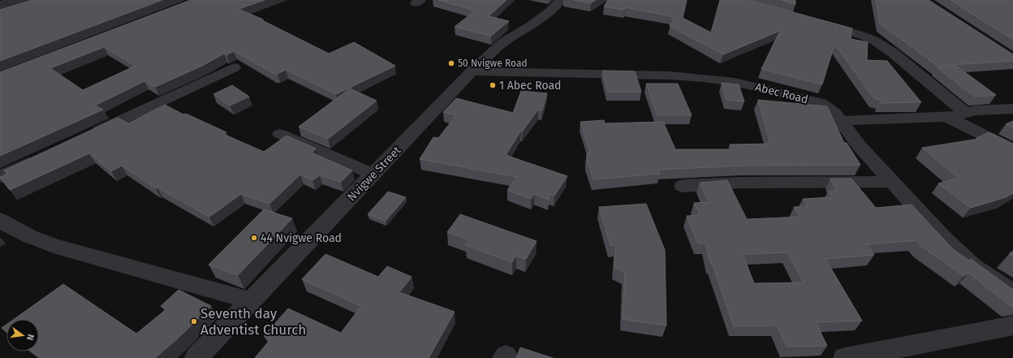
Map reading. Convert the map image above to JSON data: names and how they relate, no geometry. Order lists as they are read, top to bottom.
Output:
{
  "streets": {
    "street": ["Abec Road", "Nvigwe Street"]
  },
  "crossings": [
    ["Abec Road", "Nvigwe Street"]
  ],
  "places": [
    "50 Nvigwe Road",
    "1 Abec Road",
    "44 Nvigwe Road",
    "Seventh day Adventist Church"
  ],
  "north": "right"
}
